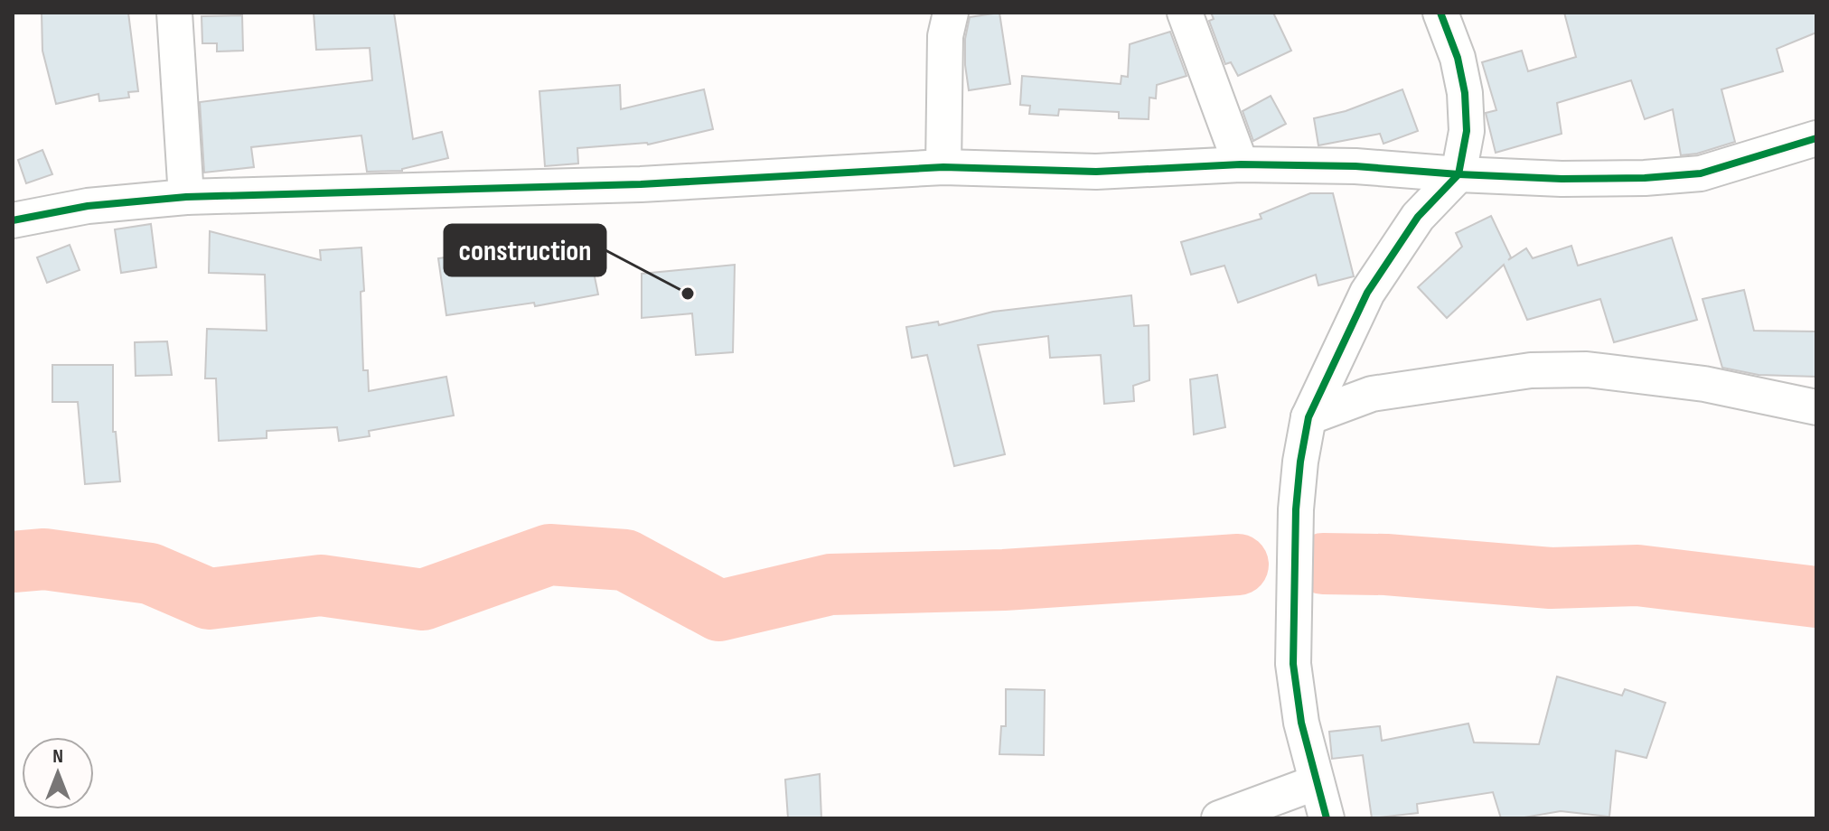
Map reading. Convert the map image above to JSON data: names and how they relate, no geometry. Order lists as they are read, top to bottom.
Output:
{
  "places": ["construction"],
  "north": "top"
}
